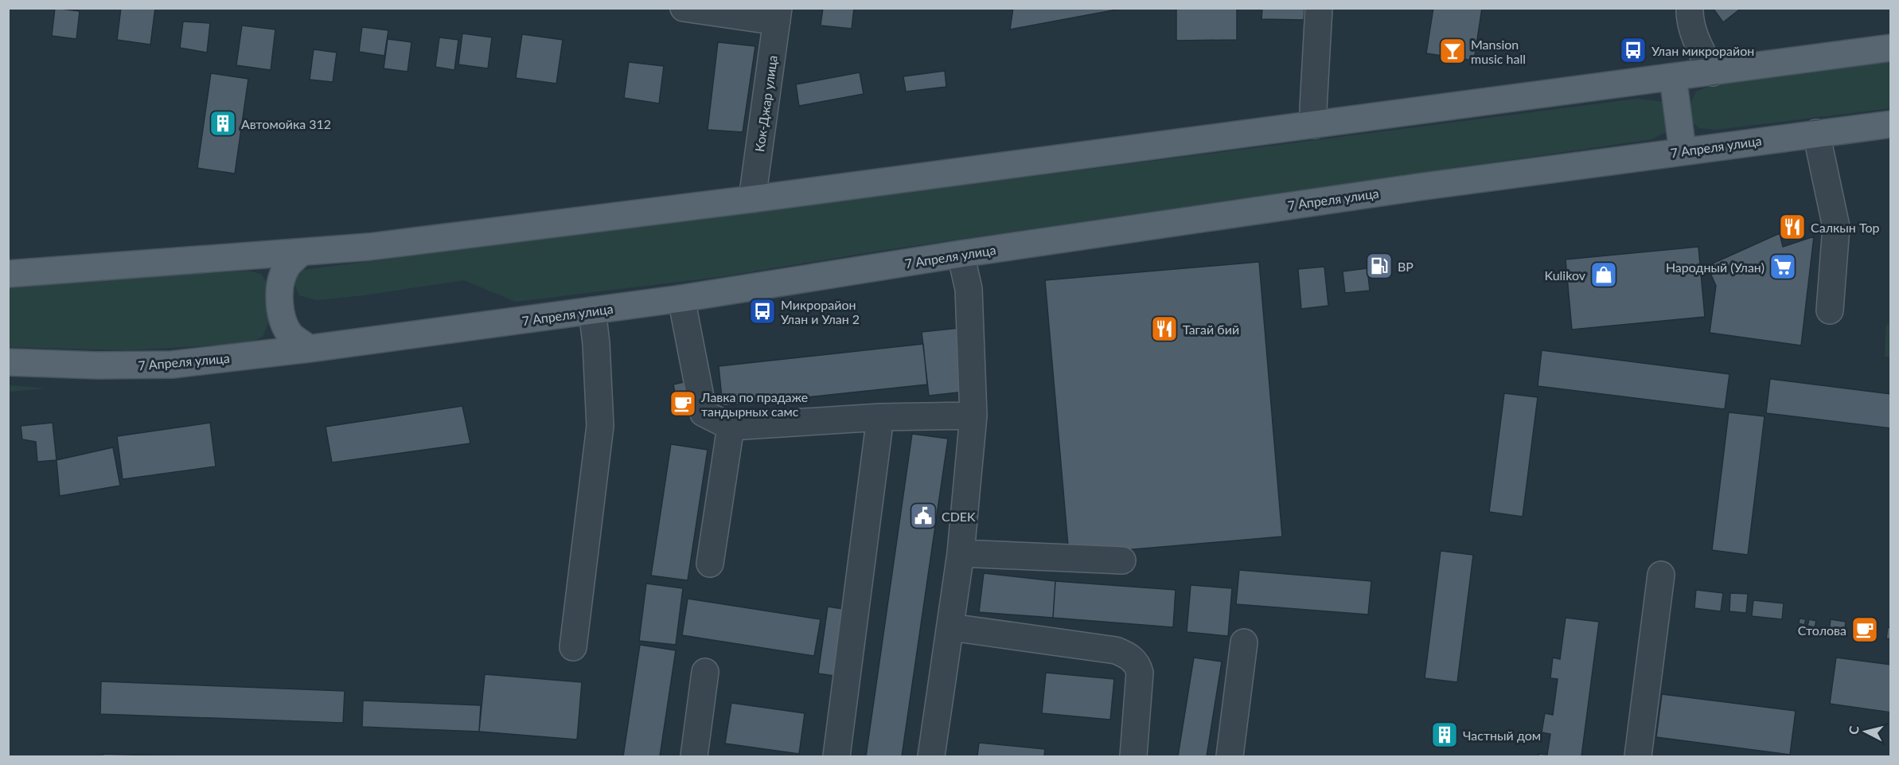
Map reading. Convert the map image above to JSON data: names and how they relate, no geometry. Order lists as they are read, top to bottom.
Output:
{
  "streets": {
    "main road": ["7 Апреля улица"],
    "street": ["Кок-Джар улица"]
  },
  "places": {
    "bus stop": ["Улан микрорайон", "Микрорайон Улан и Улан 2"],
    "bar": ["Mansion music hall"],
    "building": ["Автомойка 312", "Частный дом"],
    "restaurant": ["Салкын Тор", "Тагай бий"],
    "fuel station": ["BP"],
    "supermarket": ["Народный (Улан)"],
    "shop": ["Kulikov"],
    "cafe": ["Лавка по прадаже тандырных самс", "Столова"],
    "public building": ["CDEK"]
  },
  "north": "left"
}
